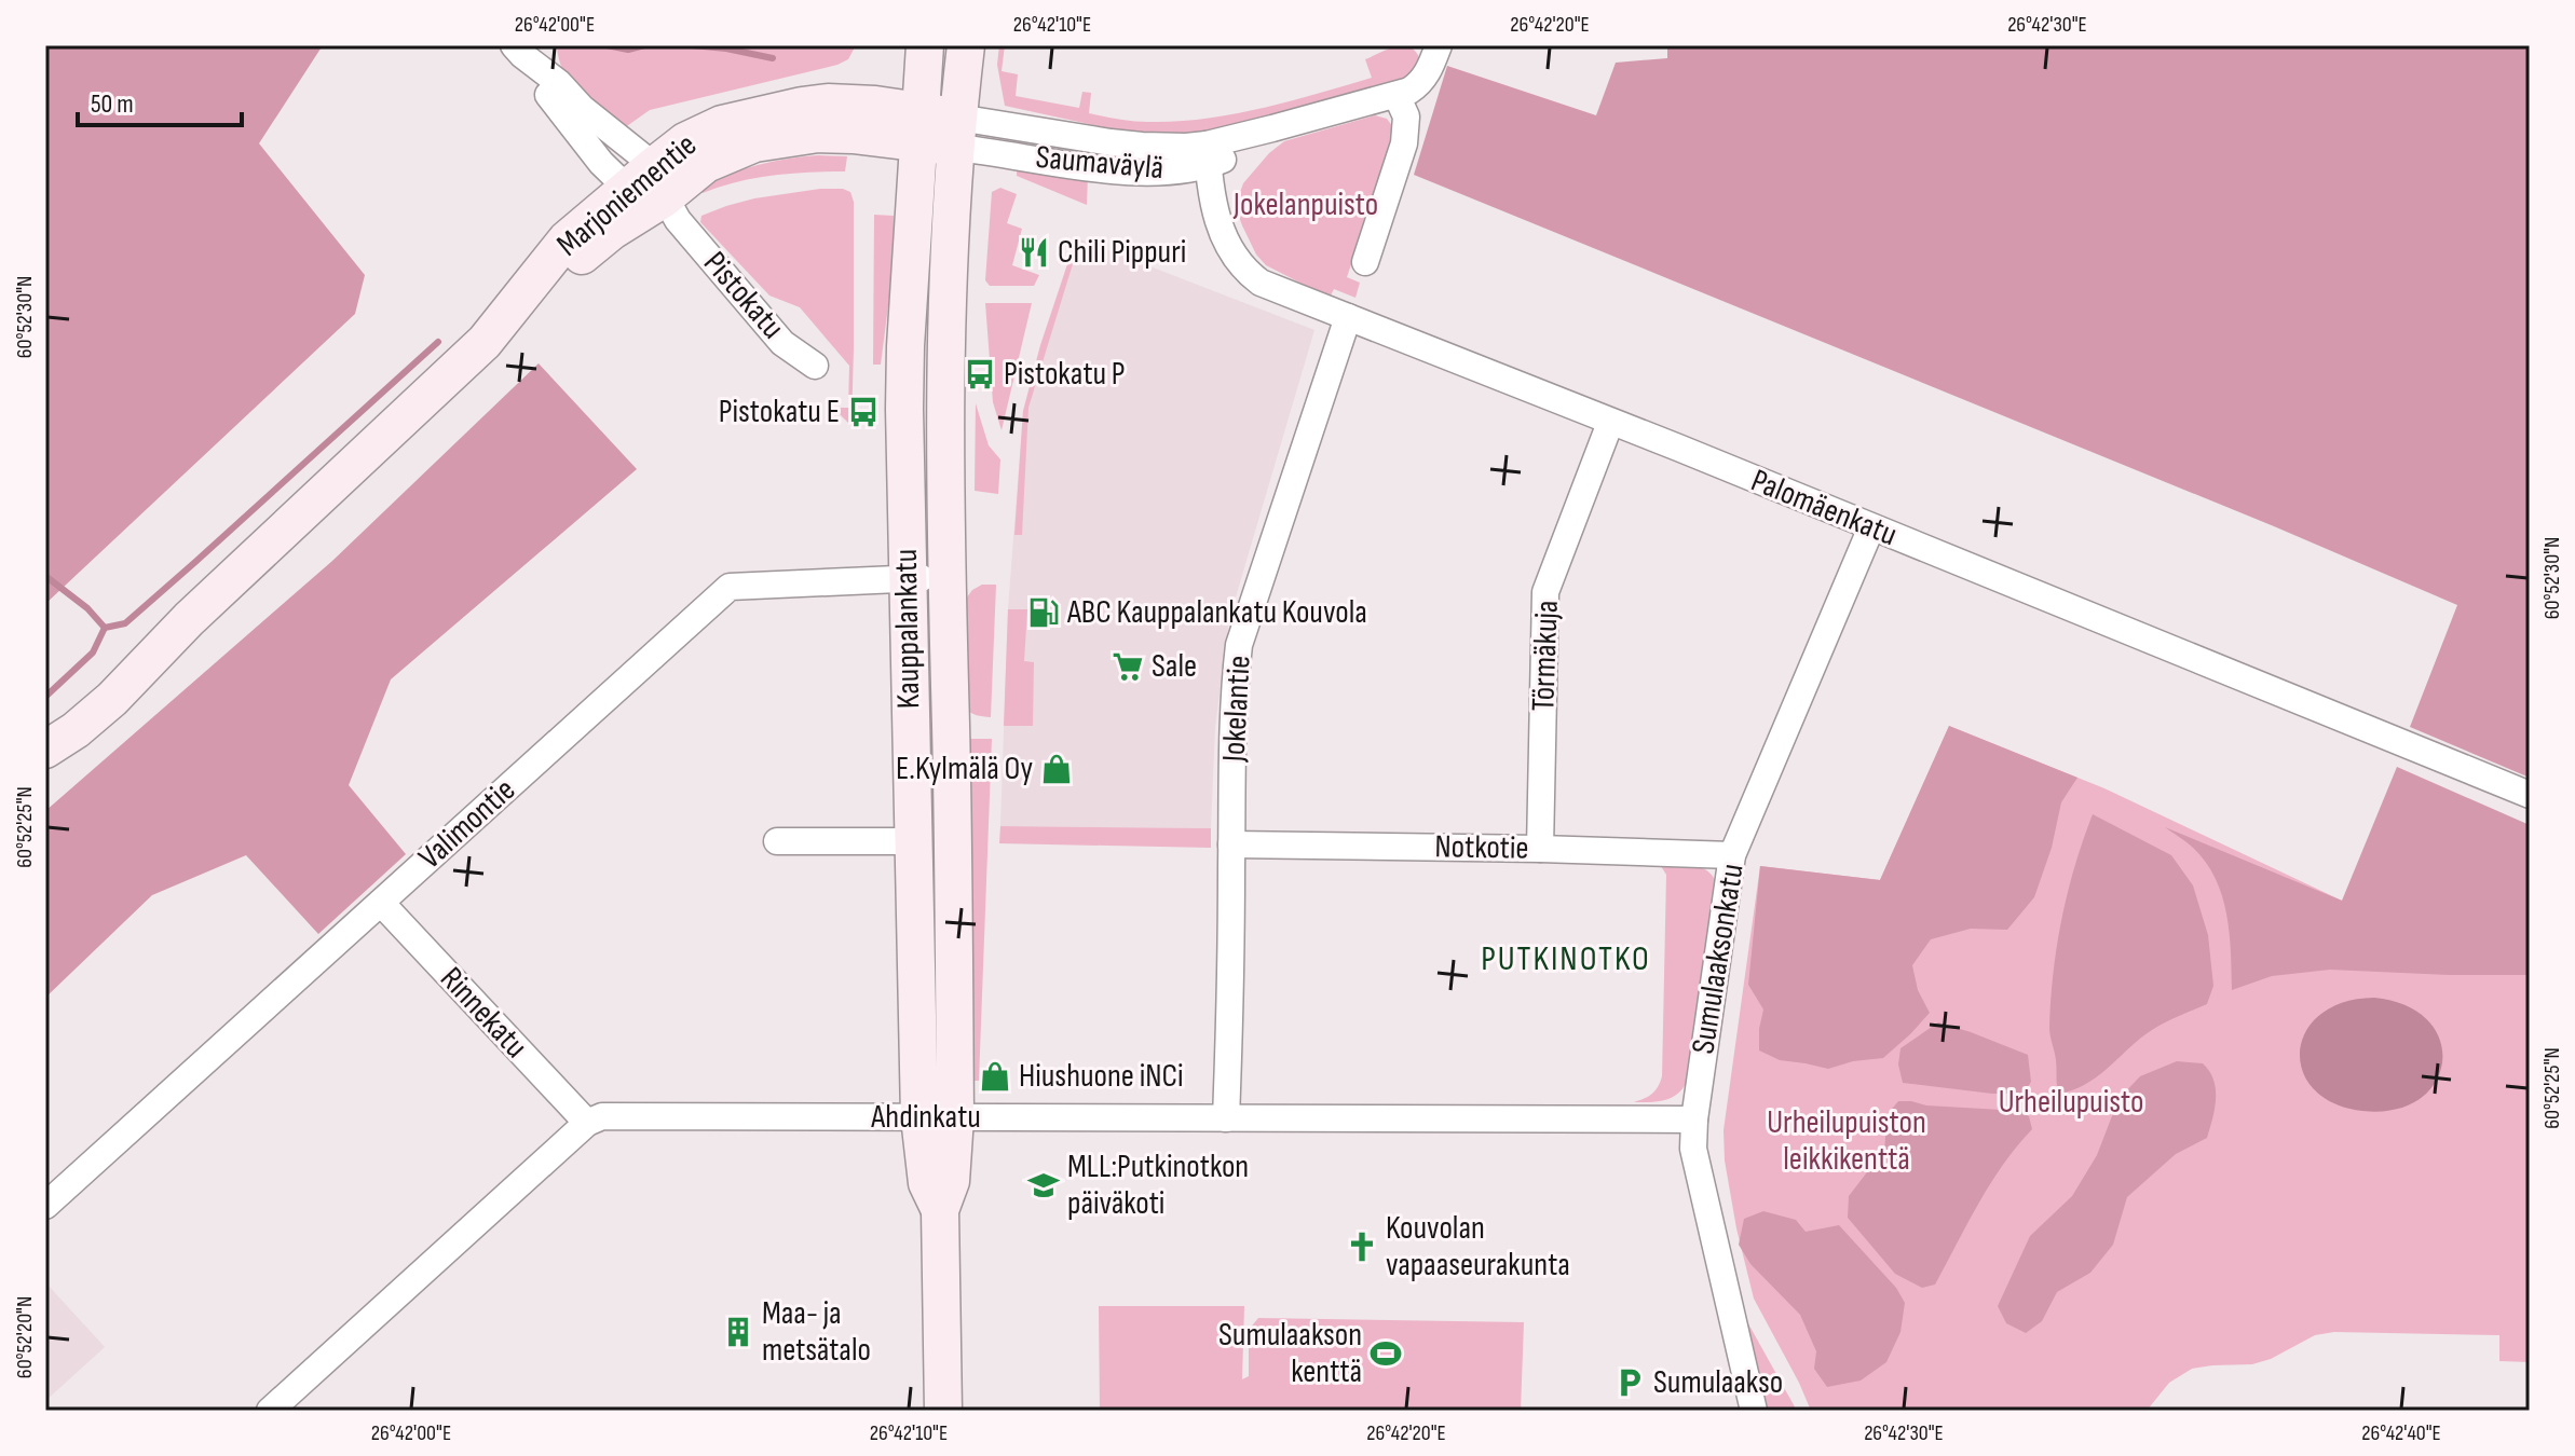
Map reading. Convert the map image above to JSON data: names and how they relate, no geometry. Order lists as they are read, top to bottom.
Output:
{
  "streets": {
    "main road": ["Marjoniementie", "Kauppalankatu"],
    "street": [
      "Saumaväylä",
      "Pistokatu",
      "Palomäenkatu",
      "Törmäkuja",
      "Jokelantie",
      "Valimontie",
      "Notkotie",
      "Sumulaaksonkatu",
      "Rinnekatu",
      "Ahdinkatu"
    ]
  },
  "crossings": [
    ["Saumaväylä", "Marjoniementie"],
    ["Saumaväylä", "Palomäenkatu"],
    ["Saumaväylä", "Kauppalankatu"],
    ["Marjoniementie", "Pistokatu"],
    ["Marjoniementie", "Kauppalankatu"],
    ["Palomäenkatu", "Törmäkuja"],
    ["Palomäenkatu", "Jokelantie"],
    ["Palomäenkatu", "Sumulaaksonkatu"],
    ["Kauppalankatu", "Valimontie"],
    ["Kauppalankatu", "Ahdinkatu"],
    ["Törmäkuja", "Notkotie"],
    ["Jokelantie", "Notkotie"],
    ["Jokelantie", "Ahdinkatu"],
    ["Valimontie", "Rinnekatu"],
    ["Notkotie", "Sumulaaksonkatu"],
    ["Sumulaaksonkatu", "Ahdinkatu"],
    ["Rinnekatu", "Ahdinkatu"]
  ],
  "districts": ["PUTKINOTKO"],
  "parks": ["Jokelanpuisto", "Urheilupuisto", "Urheilupuiston leikkikenttä"],
  "places": {
    "restaurant": ["Chili Pippuri"],
    "bus stop": ["Pistokatu P", "Pistokatu E"],
    "fuel station": ["ABC Kauppalankatu Kouvola"],
    "supermarket": ["Sale"],
    "shop": ["E.Kylmälä Oy", "Hiushuone iNCi"],
    "school or university": ["MLL:Putkinotkon päiväkoti"],
    "church": ["Kouvolan vapaaseurakunta"],
    "building": ["Maa- ja metsätalo"],
    "sports": ["Sumulaakson kenttä"],
    "parking": ["Sumulaakso"]
  },
  "scale_bar": "50 m",
  "coordinates": [
    "26°42'00\"E",
    "26°42'10\"E",
    "26°42'20\"E",
    "26°42'30\"E",
    "60°52'30\"N",
    "60°52'25\"N",
    "60°52'20\"N",
    "26°42'40\"E"
  ]
}
